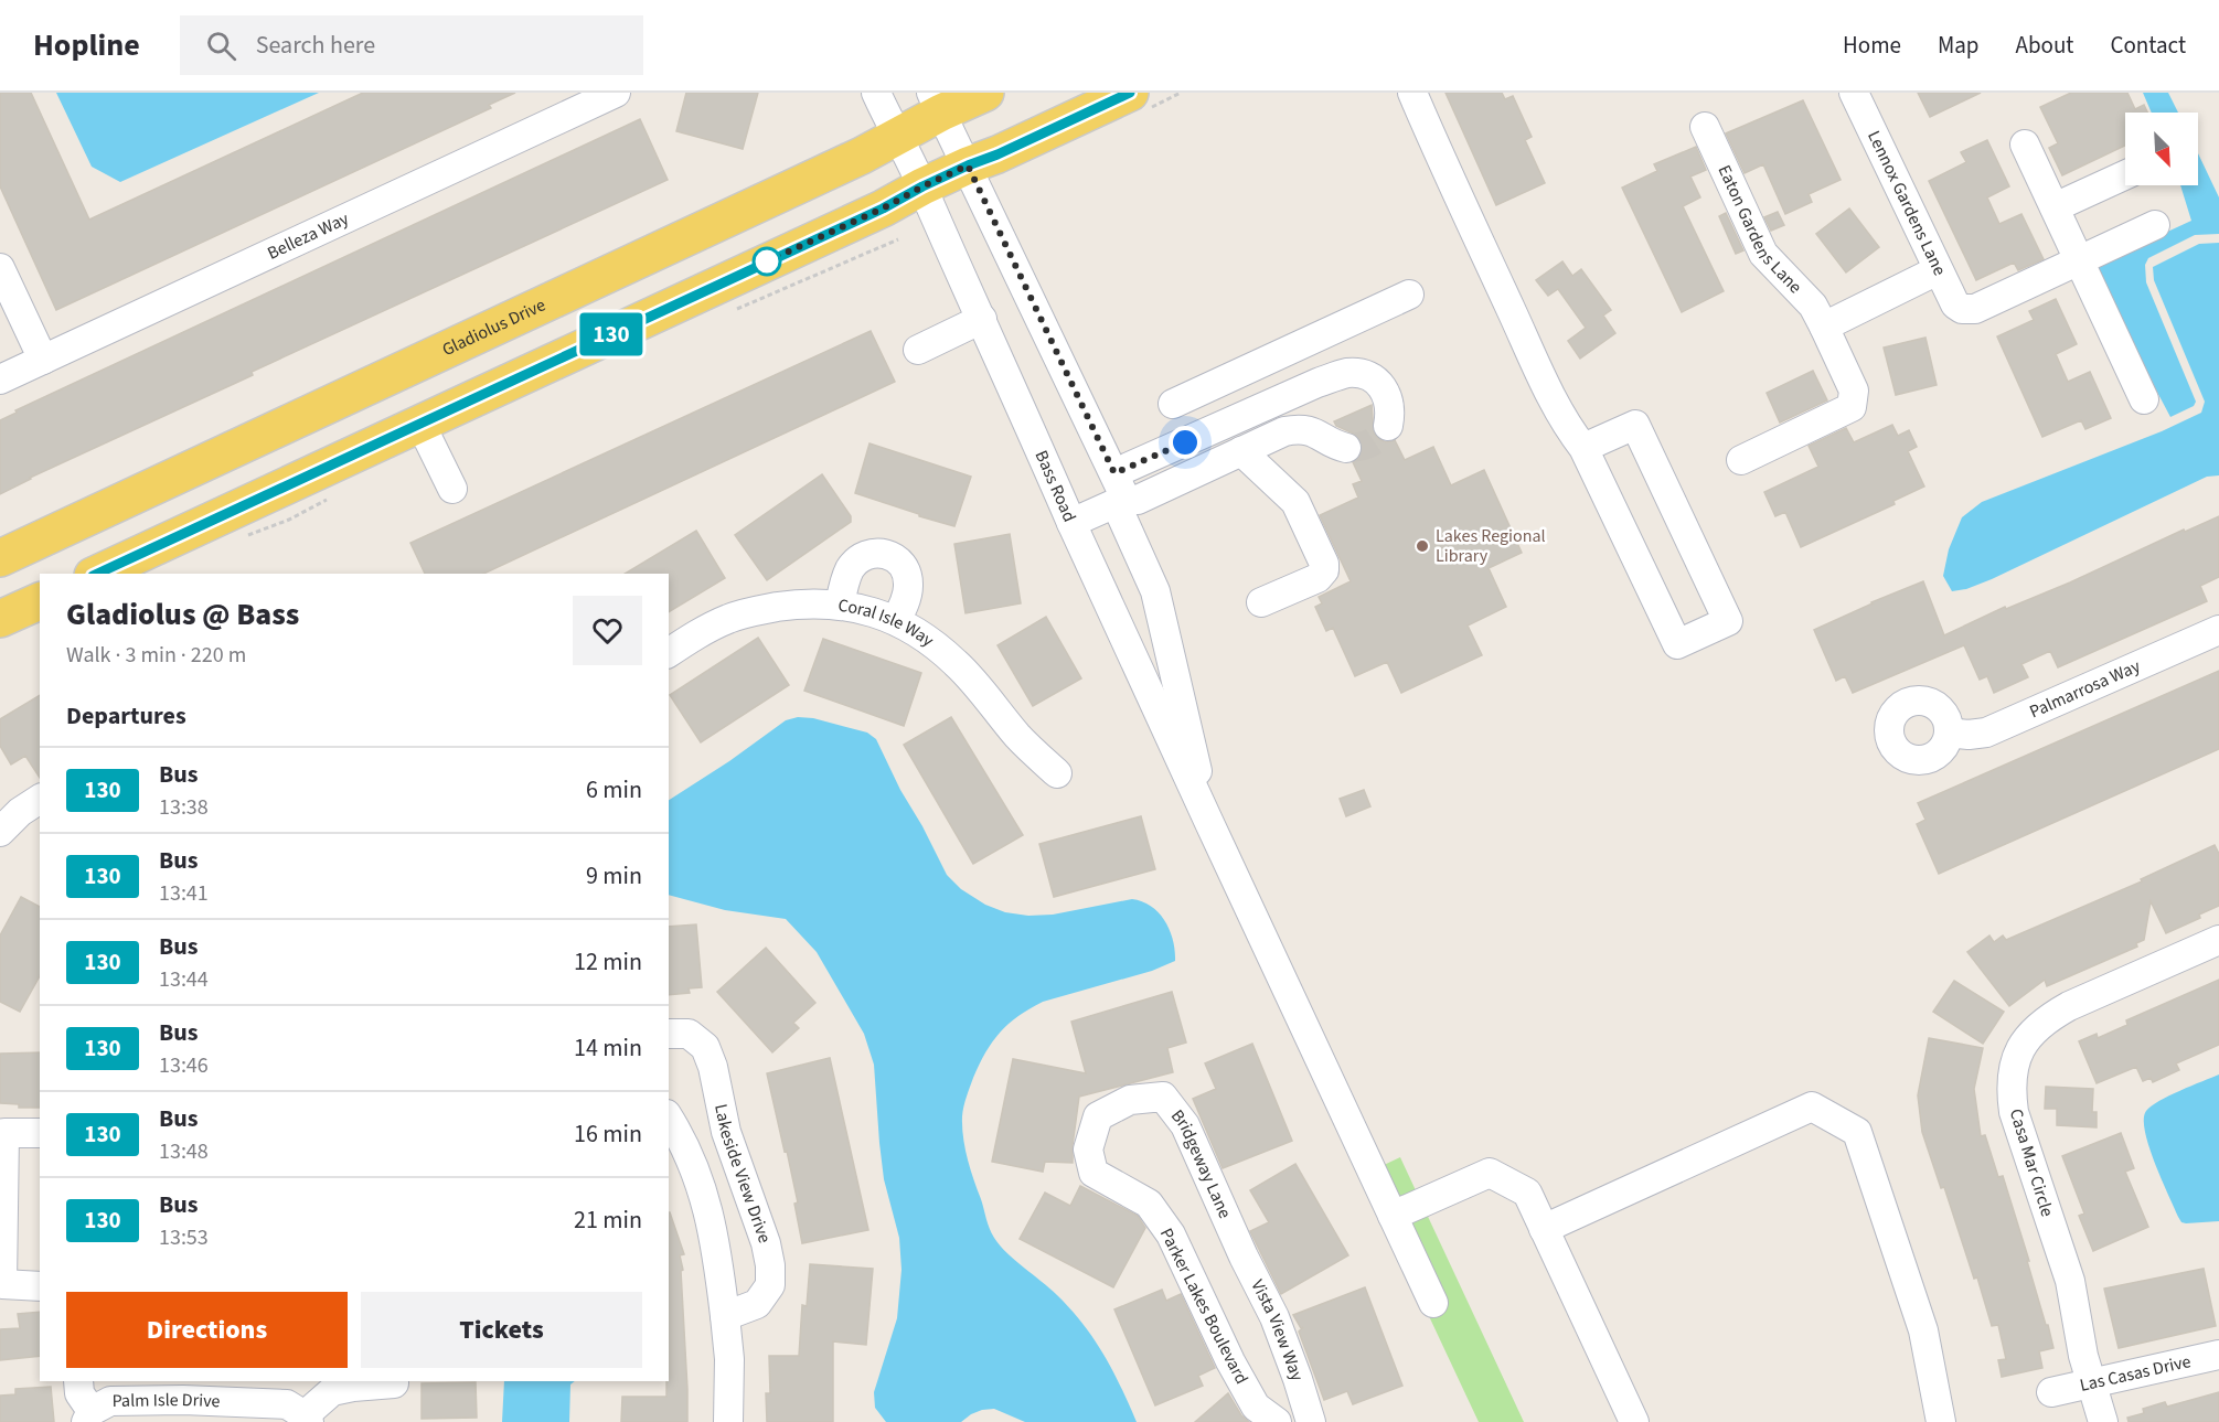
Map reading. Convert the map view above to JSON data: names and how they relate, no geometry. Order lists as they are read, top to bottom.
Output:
{
  "streets": {
    "main road": ["Gladiolus Drive"],
    "street": [
      "Lennox Gardens Lane",
      "Eaton Gardens Lane",
      "Belleza Way",
      "Bass Road",
      "Coral Isle Way",
      "Palmarrosa Way",
      "Casa Mar Circle",
      "Bridgeway Lane",
      "Lakeside View Drive",
      "Parker Lakes Boulevard",
      "Vista View Way",
      "Las Casas Drive",
      "Palm Isle Drive"
    ]
  },
  "crossings": [
    ["Gladiolus Drive", "Bass Road"],
    ["Casa Mar Circle", "Las Casas Drive"],
    ["Bridgeway Lane", "Parker Lakes Boulevard"],
    ["Bridgeway Lane", "Vista View Way"]
  ],
  "places": ["Lakes Regional Library"],
  "lines": ["bus line 130"],
  "north": "bottom right",
  "page": {
    "header": "Hopline",
    "search": "Search here",
    "nav": [
      "Home",
      "Map",
      "About",
      "Contact"
    ],
    "on_map": "130",
    "heading": [
      ["Gladiolus @ Bass", "Walk · 3 min · 220 m"],
      "Departures"
    ],
    "list": [
      {
        "mark": "130",
        "name": "Bus",
        "note": "13:38",
        "value": "6 min"
      },
      {
        "mark": "130",
        "name": "Bus",
        "note": "13:41",
        "value": "9 min"
      },
      {
        "mark": "130",
        "name": "Bus",
        "note": "13:44",
        "value": "12 min"
      },
      {
        "mark": "130",
        "name": "Bus",
        "note": "13:46",
        "value": "14 min"
      },
      {
        "mark": "130",
        "name": "Bus",
        "note": "13:48",
        "value": "16 min"
      },
      {
        "mark": "130",
        "name": "Bus",
        "note": "13:53",
        "value": "21 min"
      }
    ],
    "buttons": ["Directions", "Tickets"]
  }
}
